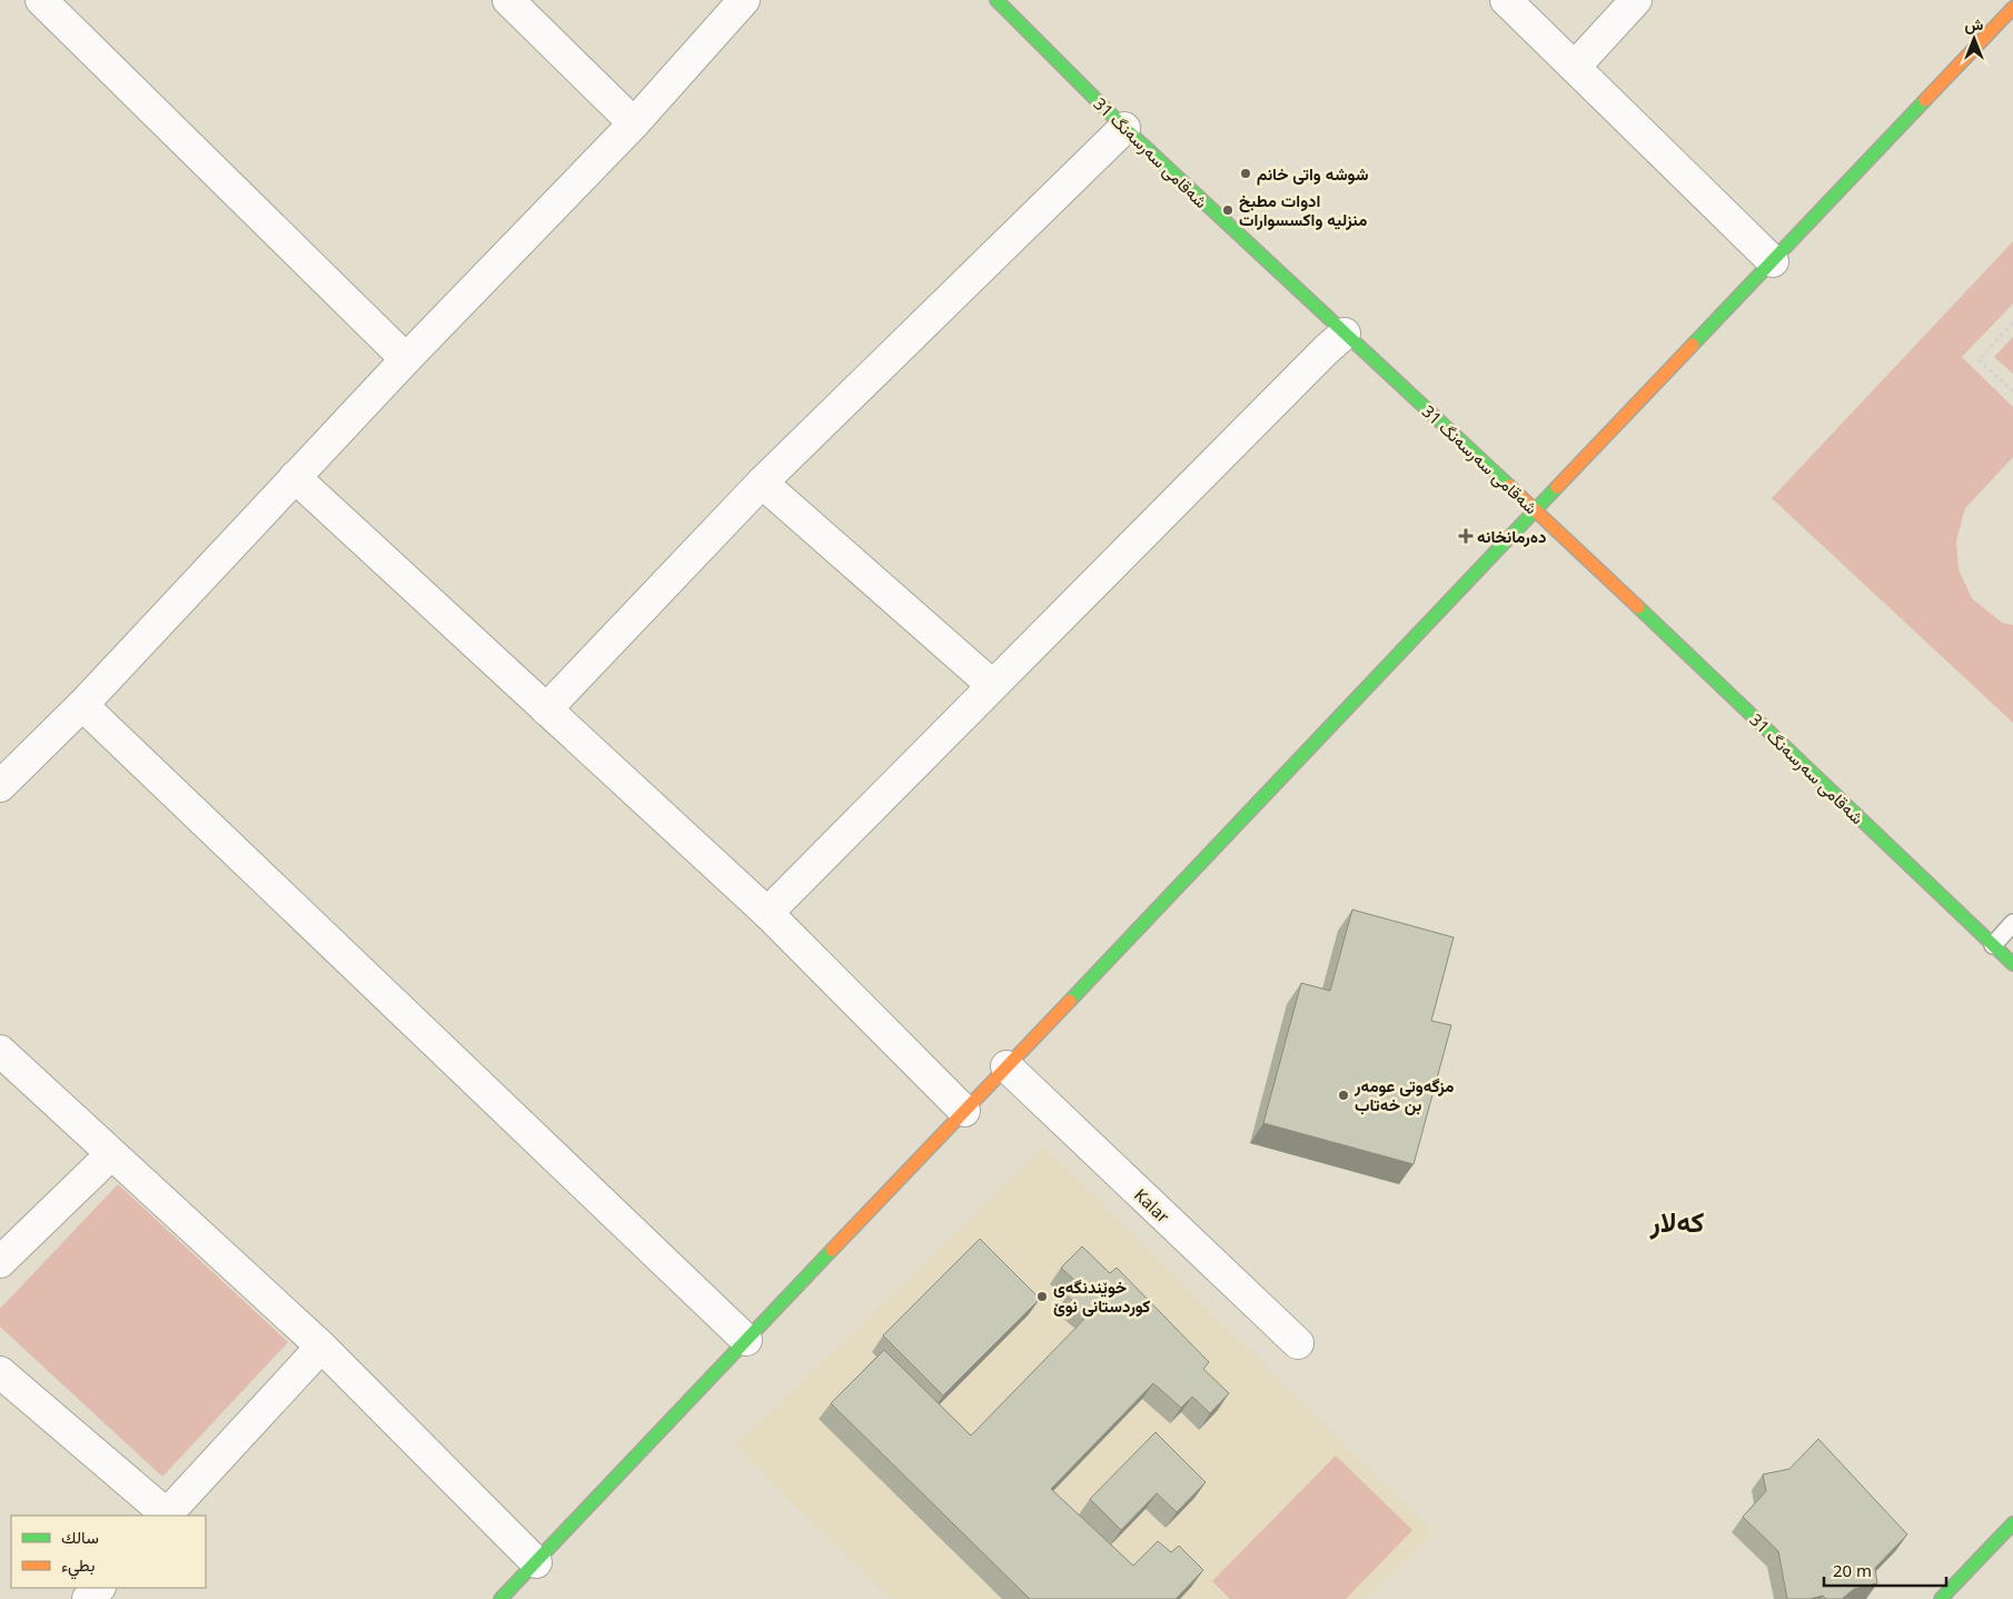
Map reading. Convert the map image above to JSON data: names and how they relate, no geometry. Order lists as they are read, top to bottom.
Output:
{
  "streets": {
    "street": ["شەقامی سەرسەنگ 31", "Kalar"]
  },
  "districts": ["کەلار"],
  "places": {
    "other": [
      "شوشه واتى خانم",
      "ادوات مطبخ منزليه واكسسوارات",
      "مزگەوتی عومەر بن خەتاب",
      "خوێندنگەی کوردستانی نوێ"
    ],
    "health": ["دەرمانخانە"]
  },
  "legend": ["سالك", "بطيء"],
  "scale_bar": "20 m",
  "north": "top"
}
